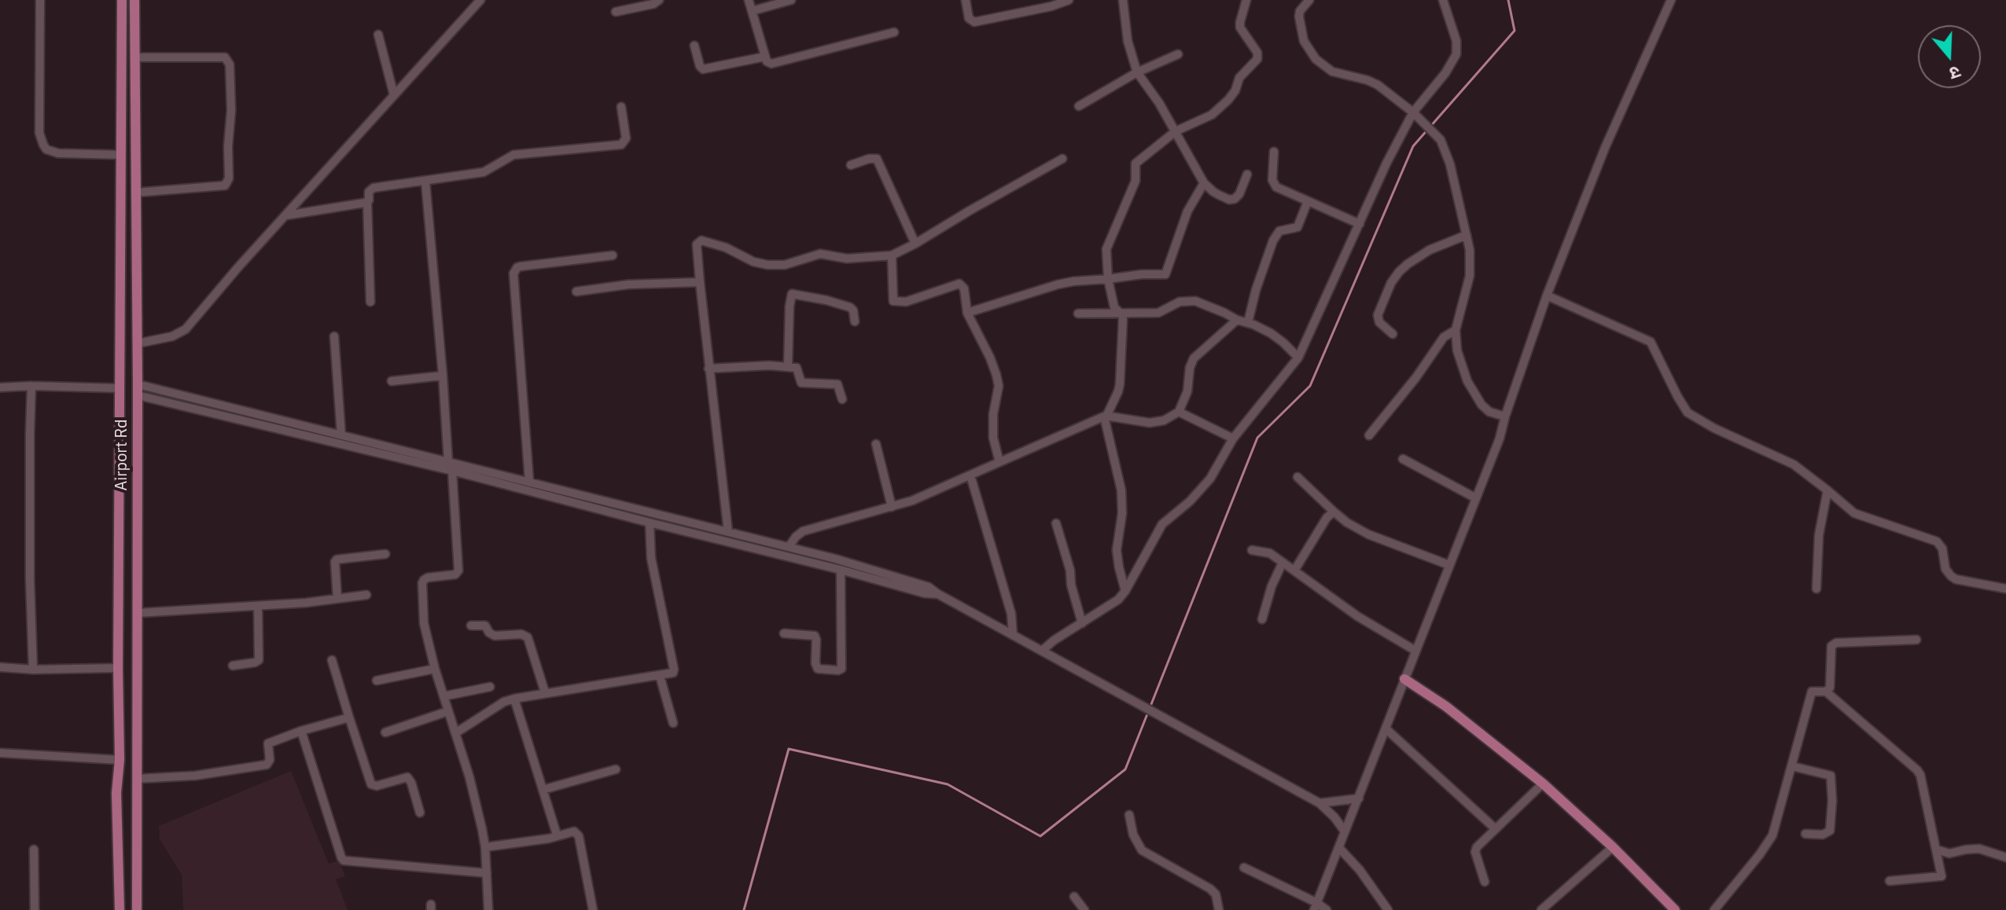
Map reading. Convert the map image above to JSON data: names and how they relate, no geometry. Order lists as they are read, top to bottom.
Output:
{
  "streets": {
    "main road": ["Airport Rd"]
  },
  "north": "bottom"
}
